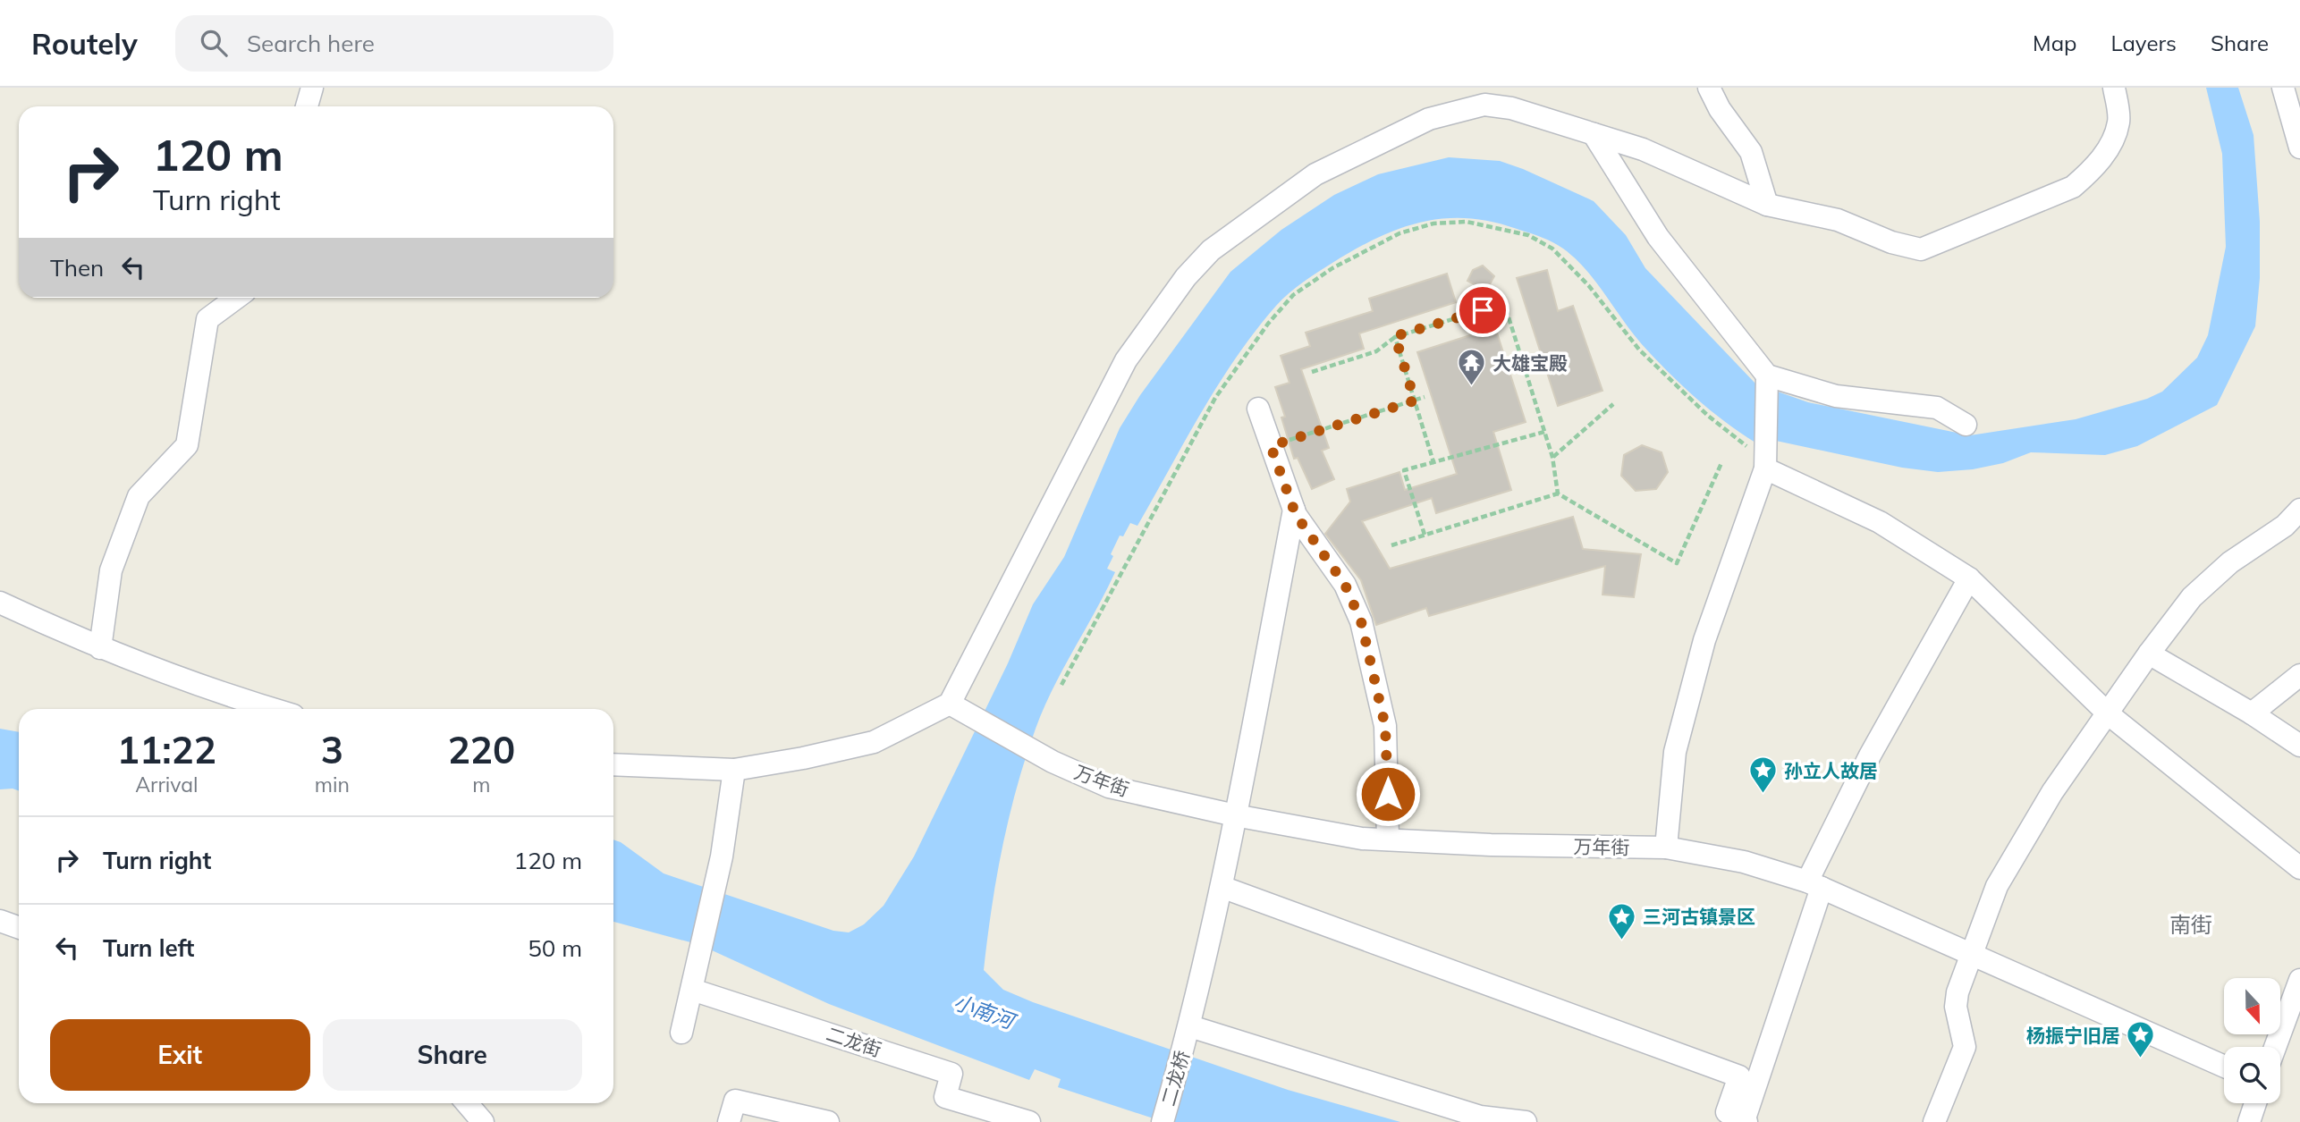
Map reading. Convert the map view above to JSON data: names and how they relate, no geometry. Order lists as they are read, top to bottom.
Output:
{
  "streets": {
    "street": ["万年街", "二龙街", "二龙桥"]
  },
  "crossings": [
    ["万年街", "二龙桥"]
  ],
  "districts": ["南街"],
  "water": ["小南河"],
  "places": {
    "temple": ["大雄宝殿"],
    "place": ["孙立人故居", "三河古镇景区", "杨振宁旧居"]
  },
  "north": "bottom",
  "page": {
    "header": "Routely",
    "search": "Search here",
    "nav": ["Map", "Layers", "Share"],
    "turn": ["120 m", "Turn right"],
    "then": "Then",
    "eta": [
      "11:22",
      "Arrival",
      "3",
      "min",
      "220",
      "m"
    ],
    "list": [
      {
        "name": "Turn right",
        "value": "120 m"
      },
      {
        "name": "Turn left",
        "value": "50 m"
      }
    ],
    "buttons": ["Exit", "Share"]
  }
}
